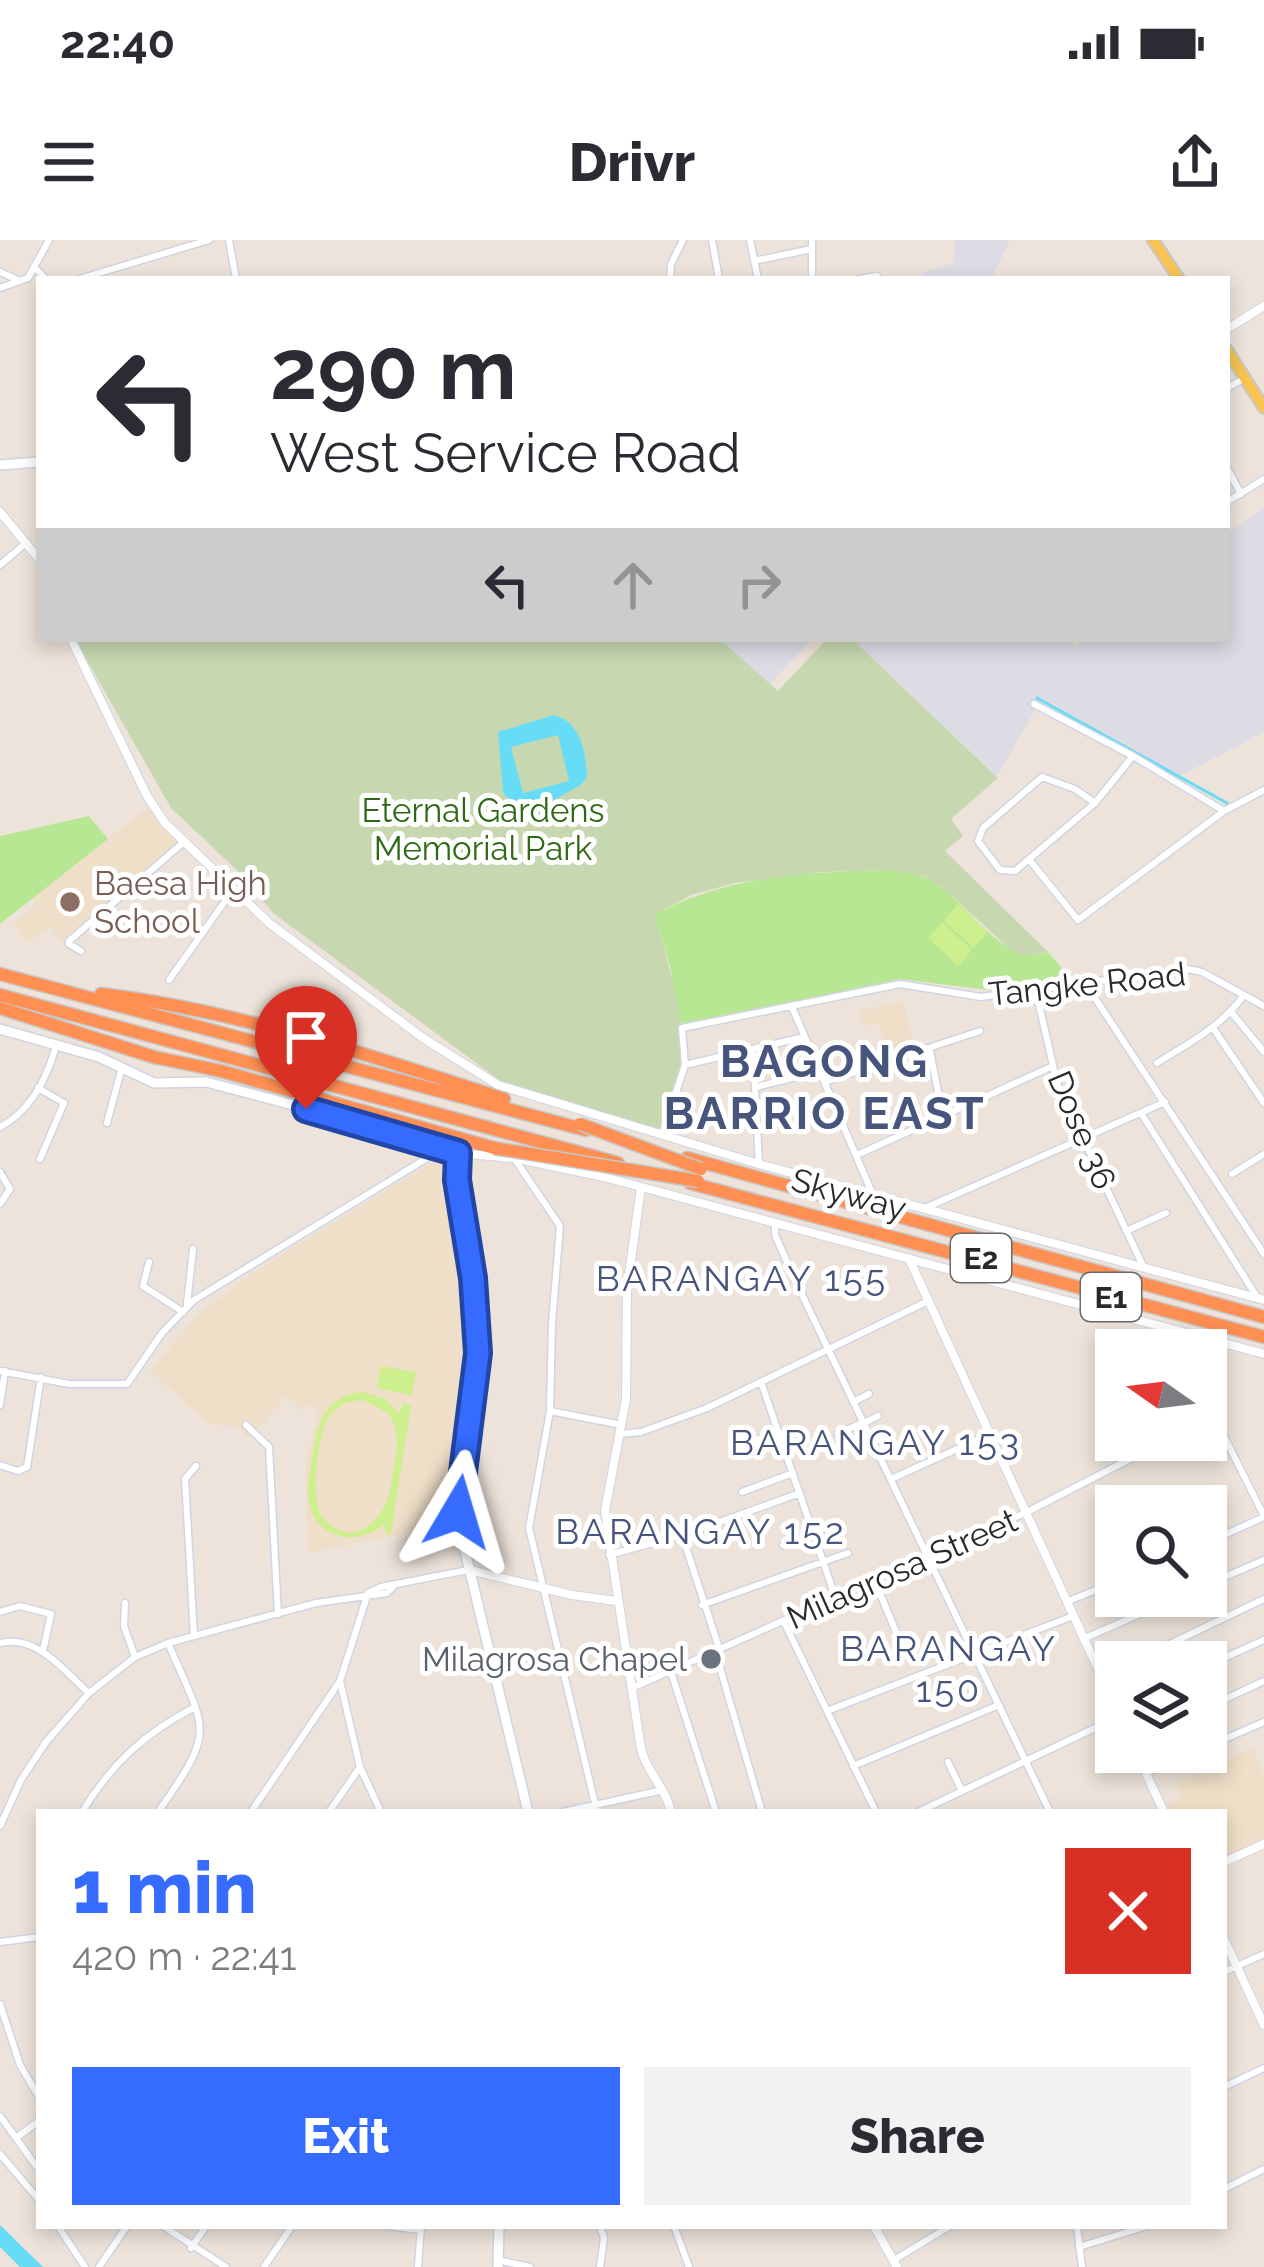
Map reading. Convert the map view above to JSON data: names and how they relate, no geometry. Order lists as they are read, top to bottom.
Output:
{
  "streets": {
    "highway": ["Skyway", "E2", "E1"],
    "street": ["Tangke Road", "Dose 36", "Milagrosa Street"]
  },
  "crossings": [
    ["Tangke Road", "Dose 36"],
    ["Skyway", "E1"]
  ],
  "districts": [
    "BAGONG BARRIO EAST",
    "BARANGAY 155",
    "BARANGAY 153",
    "BARANGAY 152",
    "BARANGAY 150"
  ],
  "parks": ["Eternal Gardens Memorial Park"],
  "places": ["Baesa High School", "Milagrosa Chapel"],
  "north": "left",
  "page": {
    "status": "22:40",
    "header": "Drivr",
    "turn": ["290 m", "West Service Road"],
    "heading": ["1 min", "420 m · 22:41"],
    "buttons": ["Exit", "Share"]
  }
}
